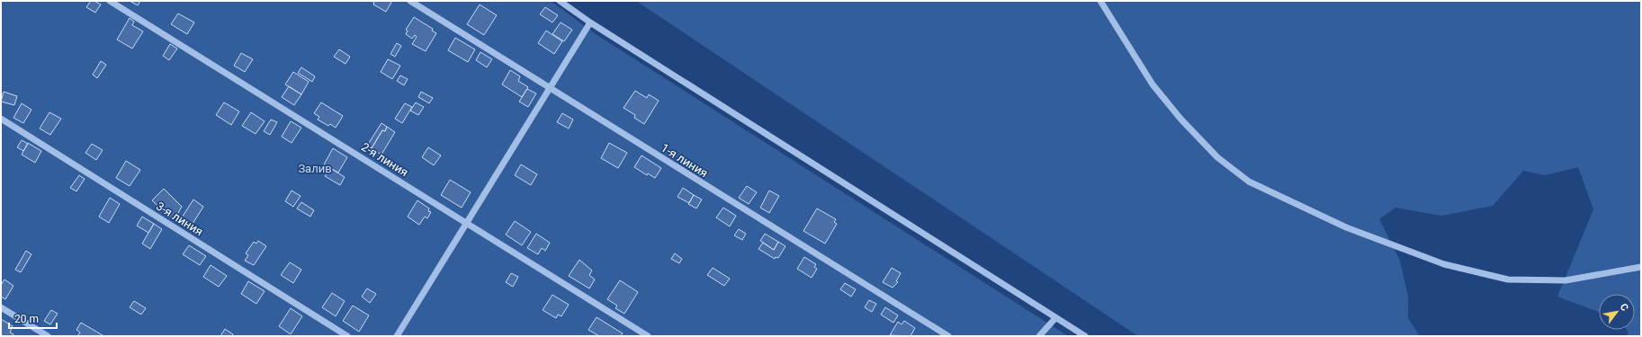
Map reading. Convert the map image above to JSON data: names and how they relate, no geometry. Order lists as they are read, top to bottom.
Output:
{
  "streets": {
    "street": ["2-я линия", "1-я линия", "3-я линия"]
  },
  "parks": ["Залив"],
  "scale_bar": "20 m",
  "north": "top right"
}
